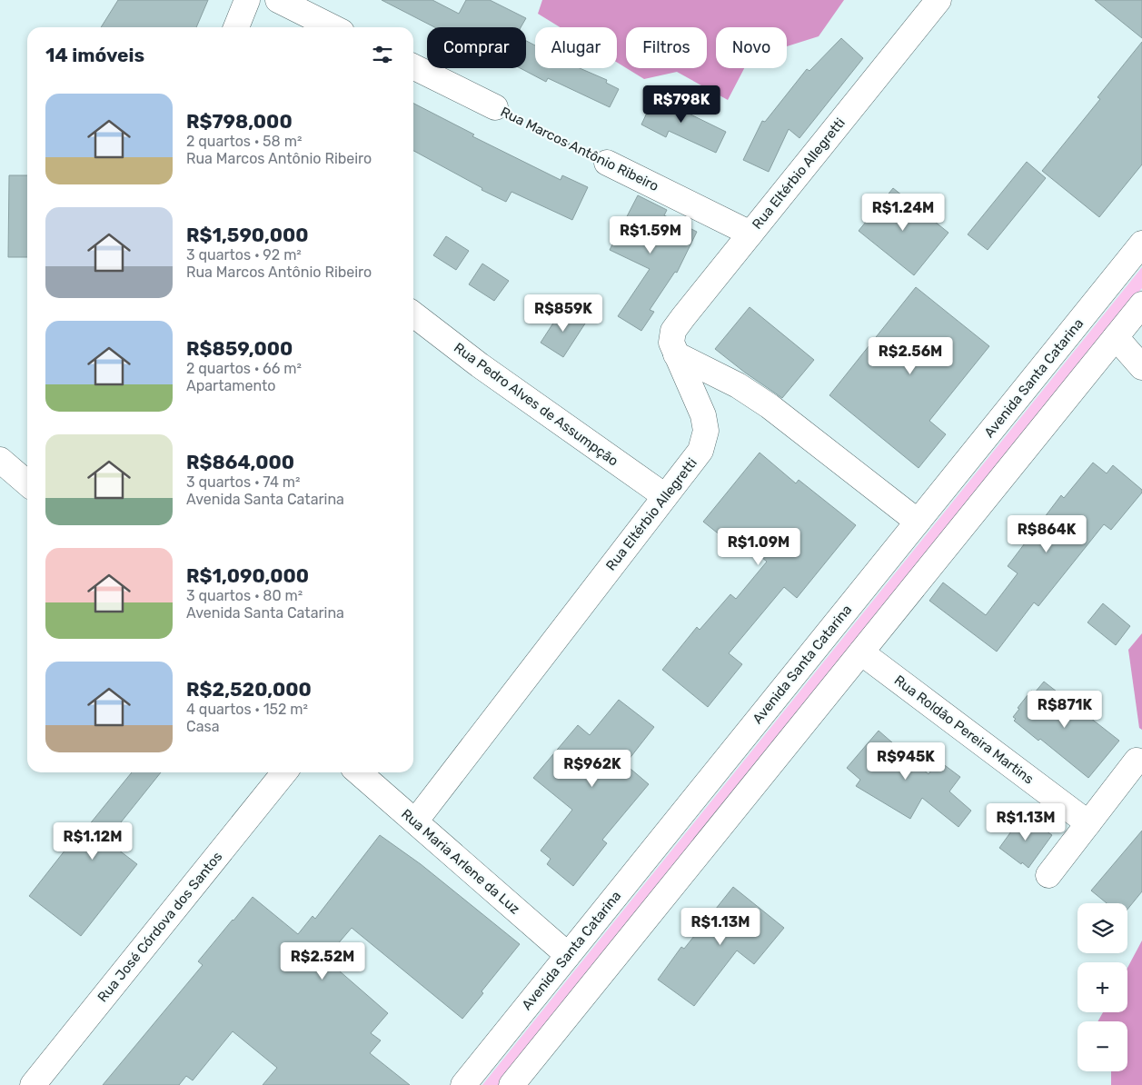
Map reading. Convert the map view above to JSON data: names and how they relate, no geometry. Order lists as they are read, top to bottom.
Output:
{
  "streets": {
    "street": [
      "Rua Marcos Antônio Ribeiro",
      "Rua Eltérbio Allegretti",
      "Avenida Santa Catarina",
      "Rua Pedro Alves de Assumpção",
      "Rua Roldão Pereira Martins",
      "Rua Maria Arlene da Luz",
      "Rua José Córdova dos Santos"
    ]
  },
  "crossings": [
    ["Rua Marcos Antônio Ribeiro", "Rua Eltérbio Allegretti"],
    ["Rua Eltérbio Allegretti", "Rua Pedro Alves de Assumpção"],
    ["Rua Eltérbio Allegretti", "Rua Maria Arlene da Luz"],
    ["Avenida Santa Catarina", "Rua Maria Arlene da Luz"]
  ],
  "page": {
    "chip": [
      "Comprar",
      "Alugar",
      "Filtros",
      "Novo"
    ],
    "heading": "14 imóveis",
    "list": [
      {
        "name": "R$798,000",
        "note": "2 quartos · 58 m² · Rua Marcos Antônio Ribeiro"
      },
      {
        "name": "R$1,590,000",
        "note": "3 quartos · 92 m² · Rua Marcos Antônio Ribeiro"
      },
      {
        "name": "R$859,000",
        "note": "2 quartos · 66 m² · Apartamento"
      },
      {
        "name": "R$864,000",
        "note": "3 quartos · 74 m² · Avenida Santa Catarina"
      },
      {
        "name": "R$1,090,000",
        "note": "3 quartos · 80 m² · Avenida Santa Catarina"
      },
      {
        "name": "R$2,520,000",
        "note": "4 quartos · 152 m² · Casa"
      }
    ],
    "price": [
      "R$798K",
      "R$1.24M",
      "R$1.59M",
      "R$859K",
      "R$2.56M",
      "R$864K",
      "R$1.09M",
      "R$871K",
      "R$945K",
      "R$962K",
      "R$1.13M",
      "R$1.12M",
      "R$1.13M",
      "R$2.52M"
    ],
    "map_buttons": ["+", "−"]
  }
}
